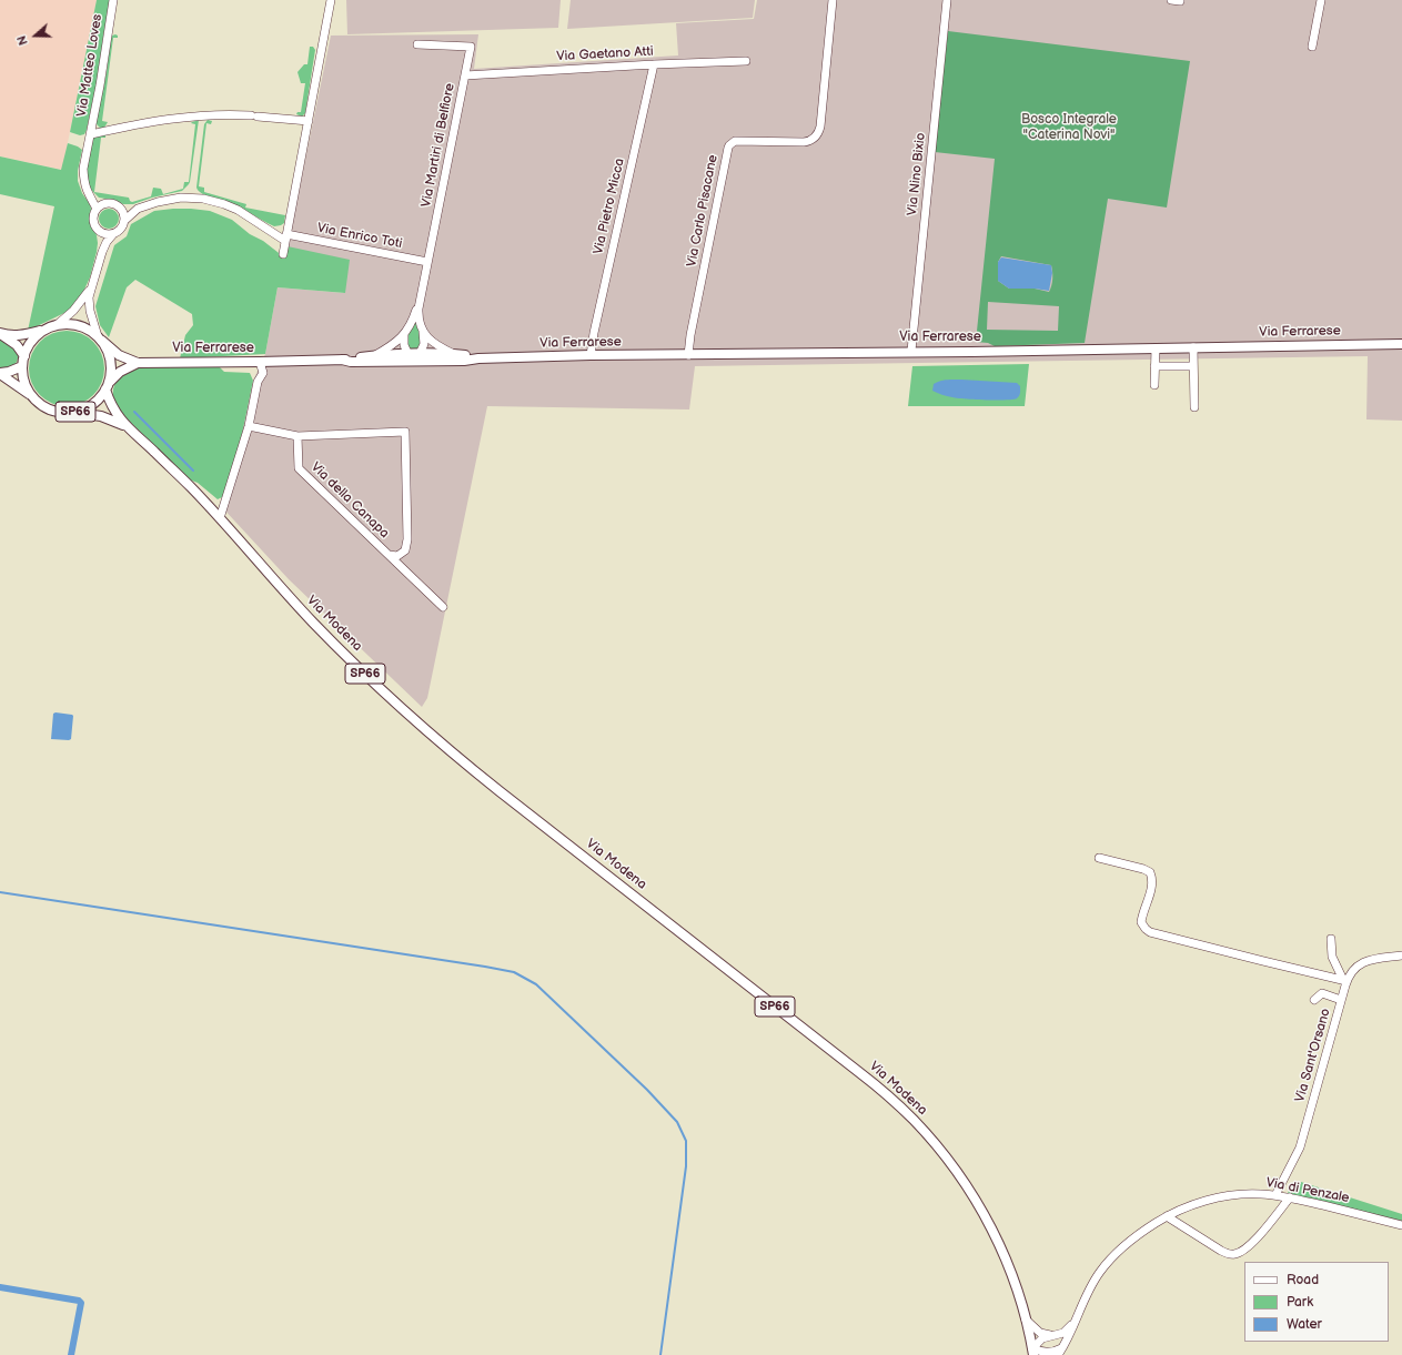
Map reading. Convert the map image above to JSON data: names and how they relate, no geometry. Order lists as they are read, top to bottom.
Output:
{
  "streets": {
    "main road": ["Via Ferrarese", "SP66", "Via Modena"],
    "street": [
      "Via Gaetano Atti",
      "Via Matteo Loves",
      "Via Martiri di Belfiore",
      "Via Nino Bixio",
      "Via Pietro Micca",
      "Via Carlo Pisacane",
      "Via Enrico Toti",
      "Via della Canapa",
      "Via Sant'Orsano",
      "Via di Penzale"
    ]
  },
  "crossings": [
    ["Via Gaetano Atti", "Via Martiri di Belfiore"],
    ["Via Gaetano Atti", "Via Pietro Micca"],
    ["Via Matteo Loves", "Via Enrico Toti"],
    ["Via Matteo Loves", "Via Ferrarese"],
    ["Via Matteo Loves", "SP66"],
    ["Via Matteo Loves", "Via Modena"],
    ["Via Martiri di Belfiore", "Via Enrico Toti"],
    ["Via Martiri di Belfiore", "Via Ferrarese"],
    ["Via Nino Bixio", "Via Ferrarese"],
    ["Via Pietro Micca", "Via Ferrarese"],
    ["Via Carlo Pisacane", "Via Ferrarese"],
    ["Via Ferrarese", "SP66"],
    ["Via Ferrarese", "Via Modena"],
    ["SP66", "Via Modena"],
    ["Via Modena", "Via di Penzale"],
    ["Via Sant'Orsano", "Via di Penzale"]
  ],
  "parks": ["Bosco Integrale \"Caterina Novi\""],
  "legend": ["Road", "Park", "Water"],
  "north": "left"
}
